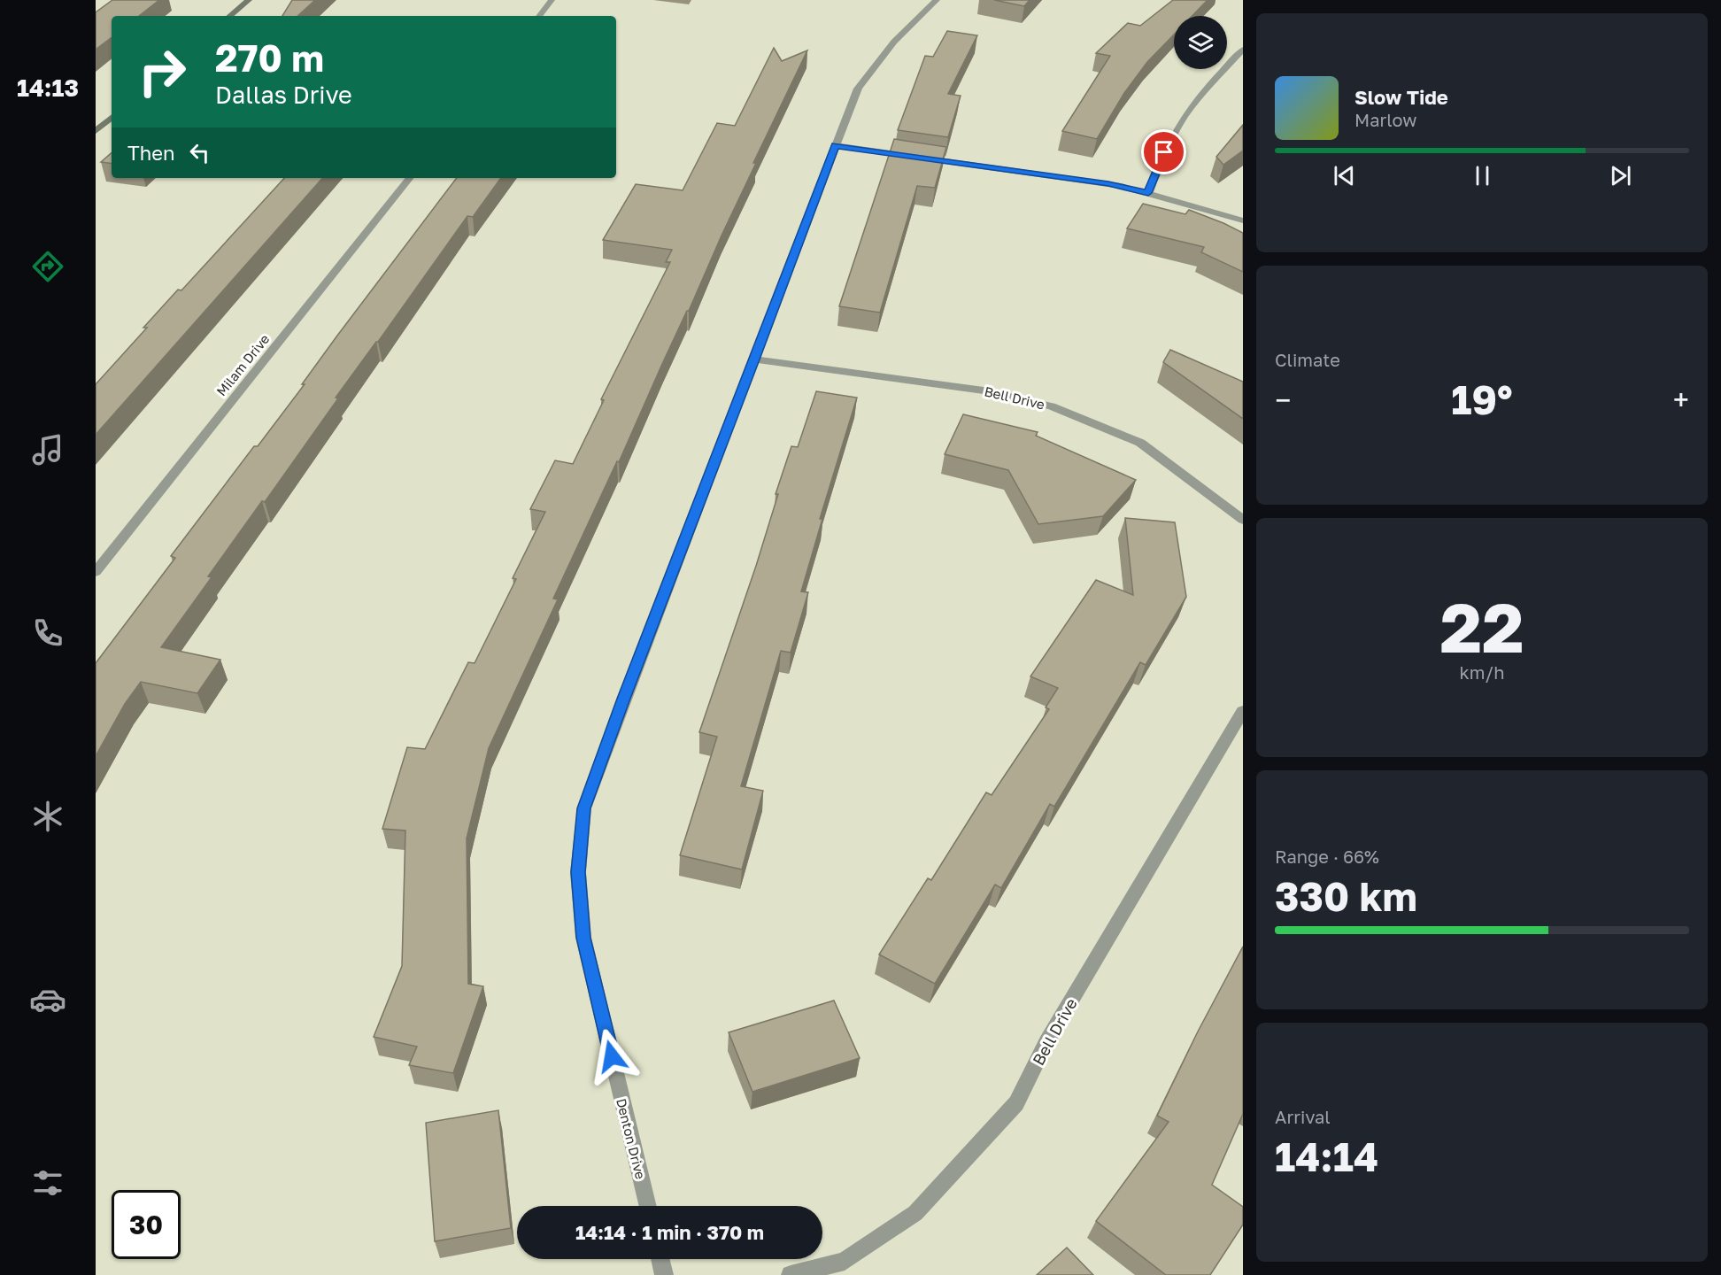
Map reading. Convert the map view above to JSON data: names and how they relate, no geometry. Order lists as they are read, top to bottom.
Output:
{
  "streets": {
    "street": ["Milam Drive", "Bell Drive", "Denton Drive"]
  },
  "crossings": [
    ["Bell Drive", "Denton Drive"]
  ],
  "page": {
    "tabs": "14:13",
    "turn": ["270 m", "Dallas Drive"],
    "song": ["Slow Tide", "Marlow"],
    "then": "Then",
    "tile": [
      "Climate",
      ["22", "km/h"],
      ["Range · 66%", "330 km"],
      ["Arrival", "14:14"]
    ],
    "heat": ["−", "19°", "+"],
    "limit": "30",
    "trip": "14:14 · 1 min · 370 m"
  }
}
